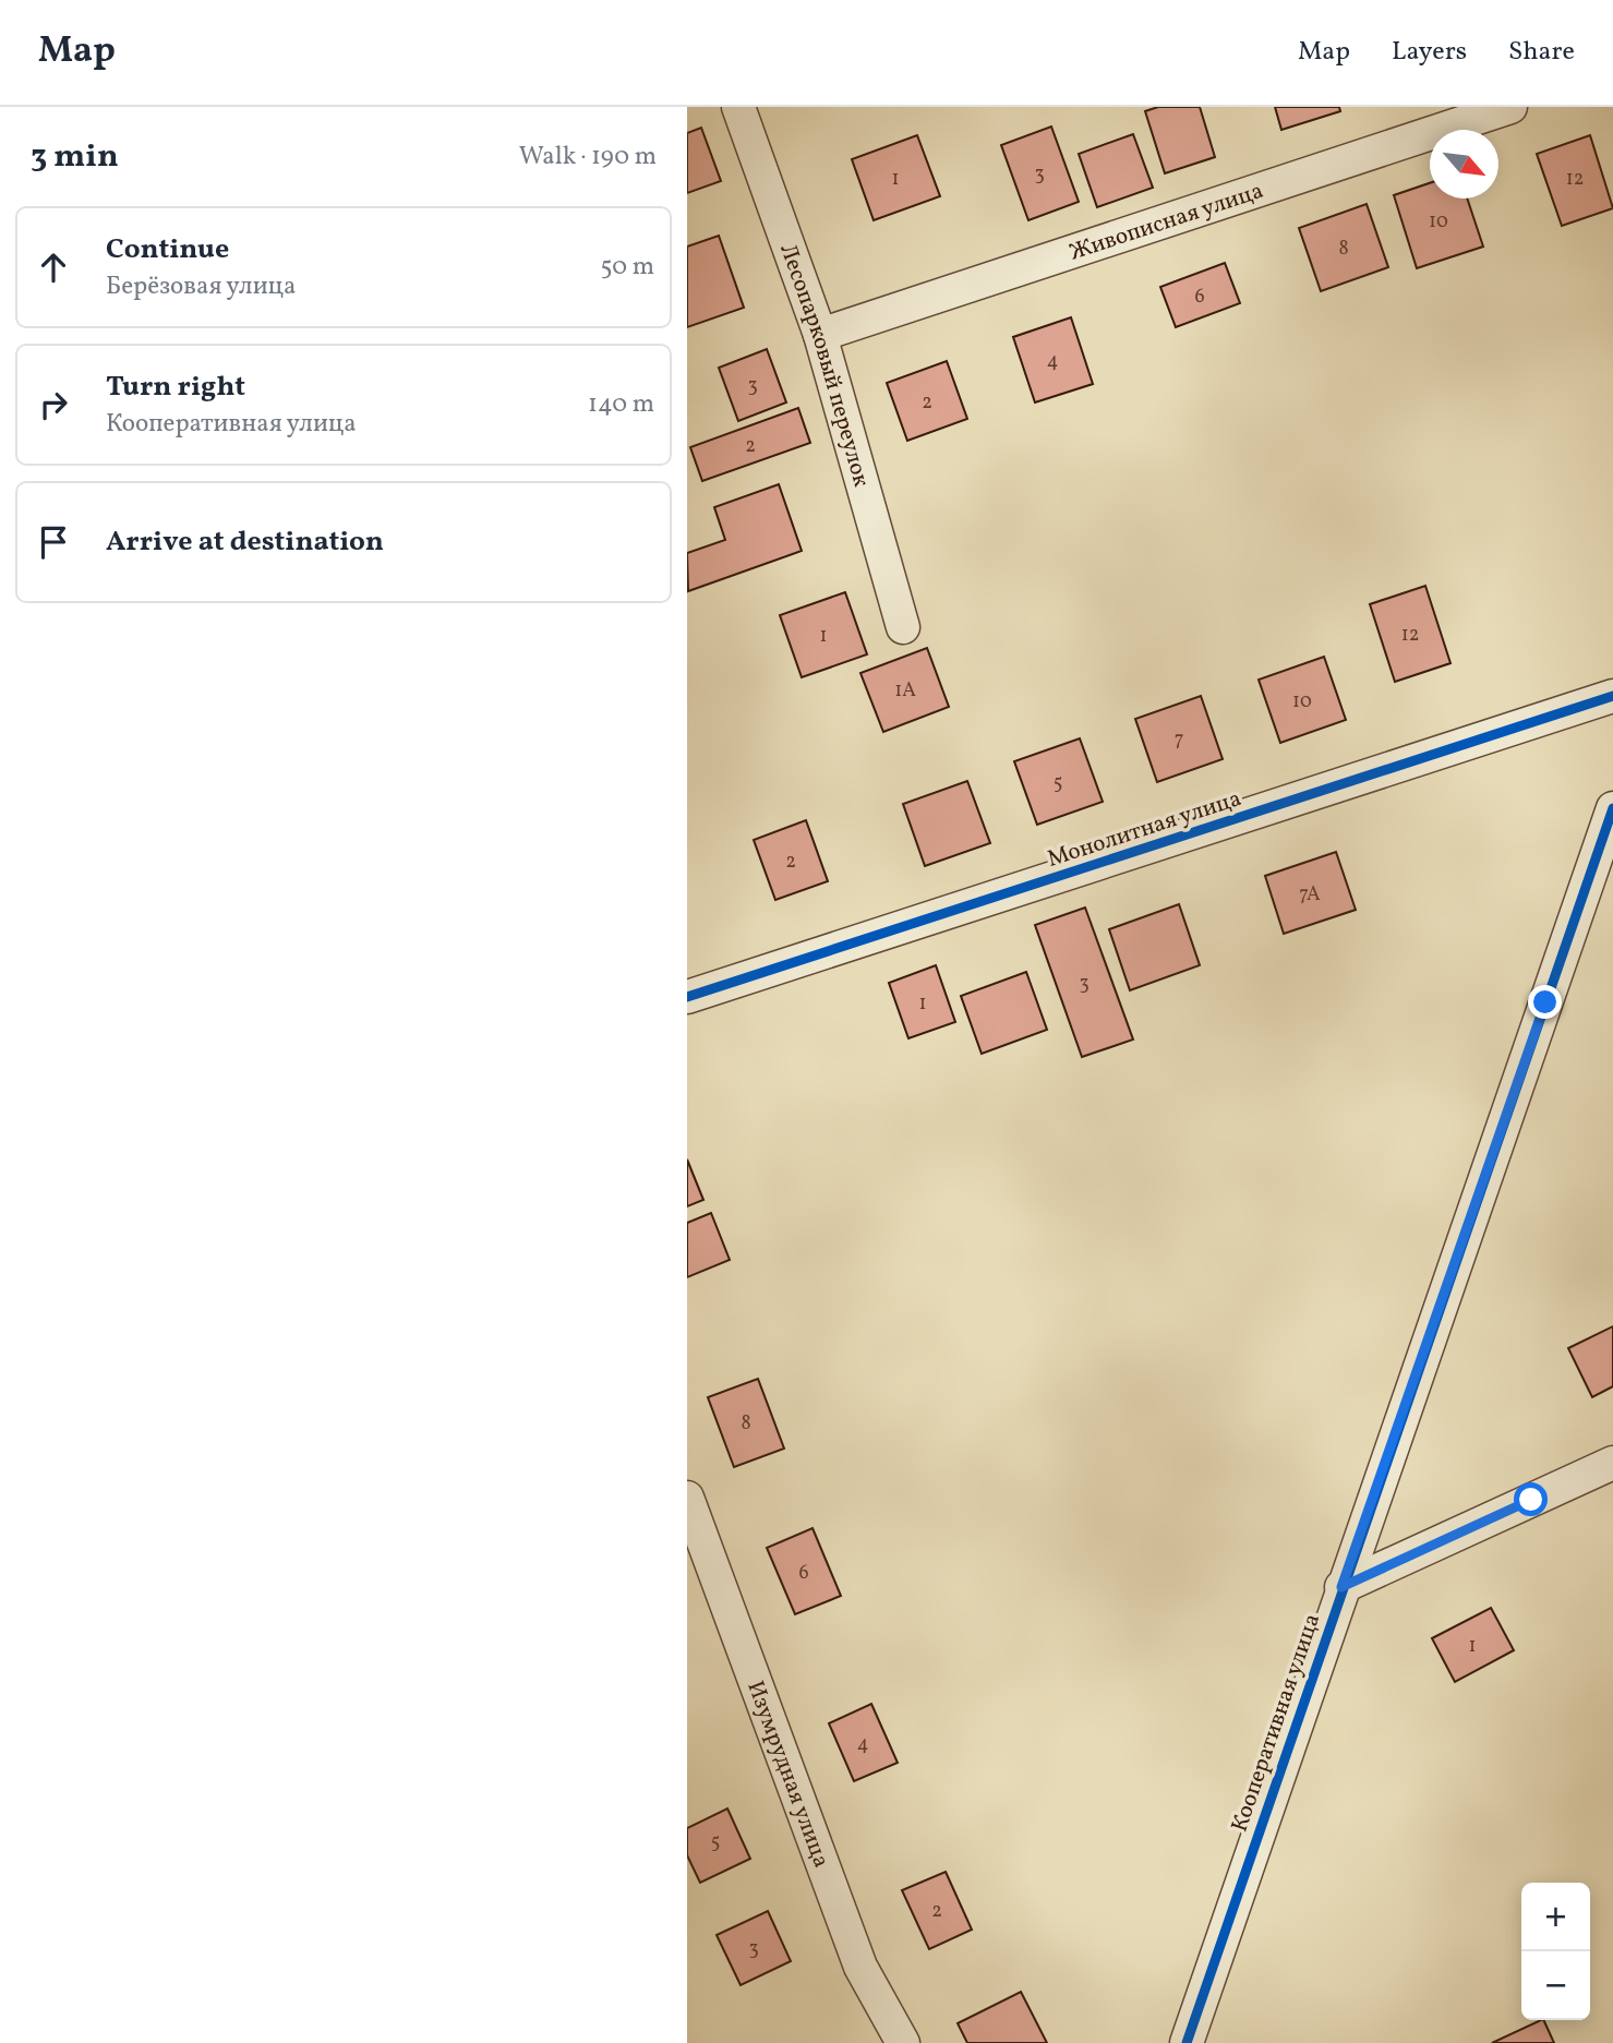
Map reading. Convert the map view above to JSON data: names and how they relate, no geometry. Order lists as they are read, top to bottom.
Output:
{
  "streets": {
    "street": [
      "Живописная улица",
      "Лесопарковый переулок",
      "Монолитная улица",
      "Кооперативная улица",
      "Изумрудная улица"
    ]
  },
  "crossings": [
    ["Живописная улица", "Лесопарковый переулок"]
  ],
  "house_numbers": [
    "3",
    "1",
    "12",
    "10",
    "8",
    "6",
    "4",
    "3",
    "2",
    "2",
    "12",
    "1",
    "1А",
    "10",
    "7",
    "5",
    "2",
    "7А",
    "3",
    "1",
    "8",
    "6",
    "1",
    "4",
    "5",
    "2",
    "3"
  ],
  "north": "bottom right",
  "page": {
    "header": "Map",
    "nav": ["Map", "Layers", "Share"],
    "heading": ["3 min", "Walk · 190 m"],
    "list": [
      ["Continue", "Берёзовая улица", "50 m"],
      ["Turn right", "Кооперативная улица", "140 m"],
      "Arrive at destination"
    ],
    "map_buttons": ["+", "−"]
  }
}
